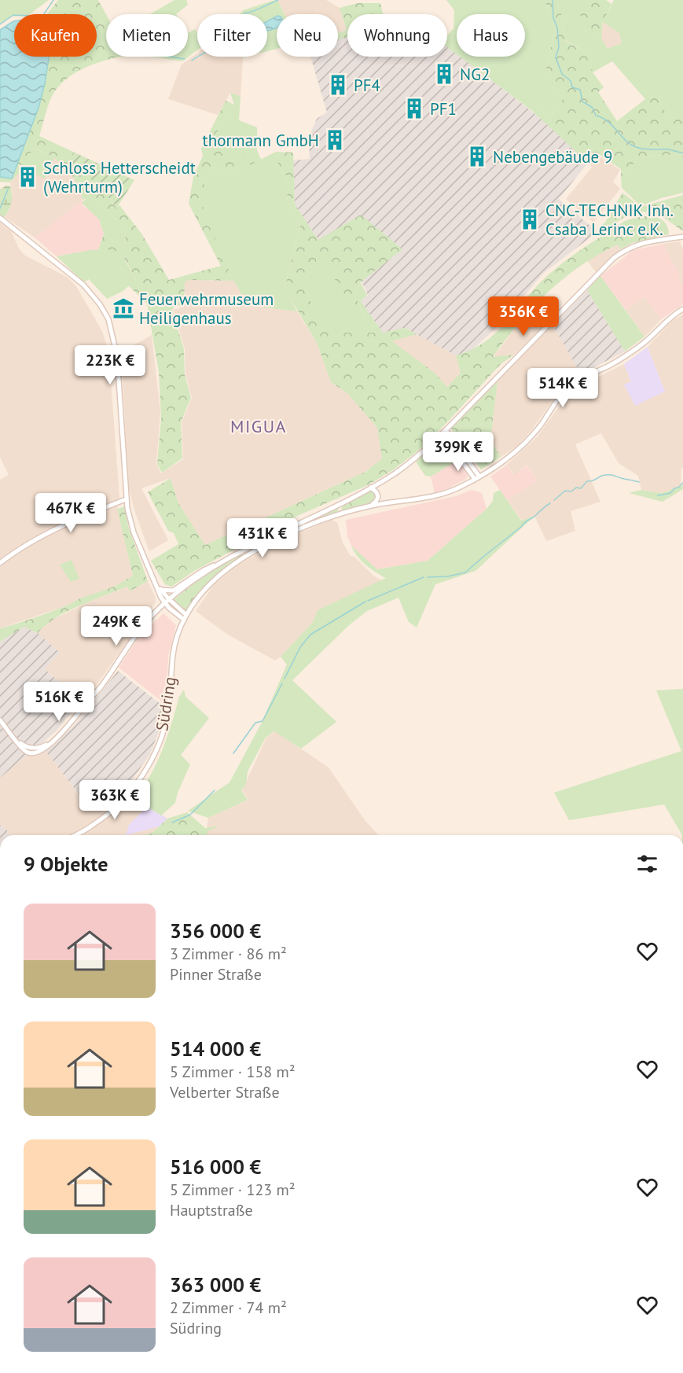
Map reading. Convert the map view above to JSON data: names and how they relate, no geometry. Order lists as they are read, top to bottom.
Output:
{
  "streets": {
    "street": ["Südring"]
  },
  "districts": ["MIGUA"],
  "places": {
    "building": [
      "NG2",
      "PF4",
      "PF1",
      "thormann GmbH",
      "Nebengebäude 9",
      "Schloss Hetterscheidt (Wehrturm)",
      "CNC-TECHNIK Inh. Csaba Lerinc e.K."
    ],
    "museum": ["Feuerwehrmuseum Heiligenhaus"]
  },
  "page": {
    "chip": [
      "Kaufen",
      "Mieten",
      "Filter",
      "Neu",
      "Wohnung",
      "Haus"
    ],
    "price": [
      "356K €",
      "223K €",
      "514K €",
      "399K €",
      "467K €",
      "431K €",
      "249K €",
      "516K €",
      "363K €"
    ],
    "heading": "9 Objekte",
    "list": [
      {
        "name": "356 000 €",
        "note": "3 Zimmer · 86 m² · Pinner Straße"
      },
      {
        "name": "514 000 €",
        "note": "5 Zimmer · 158 m² · Velberter Straße"
      },
      {
        "name": "516 000 €",
        "note": "5 Zimmer · 123 m² · Hauptstraße"
      },
      {
        "name": "363 000 €",
        "note": "2 Zimmer · 74 m² · Südring"
      }
    ]
  }
}
